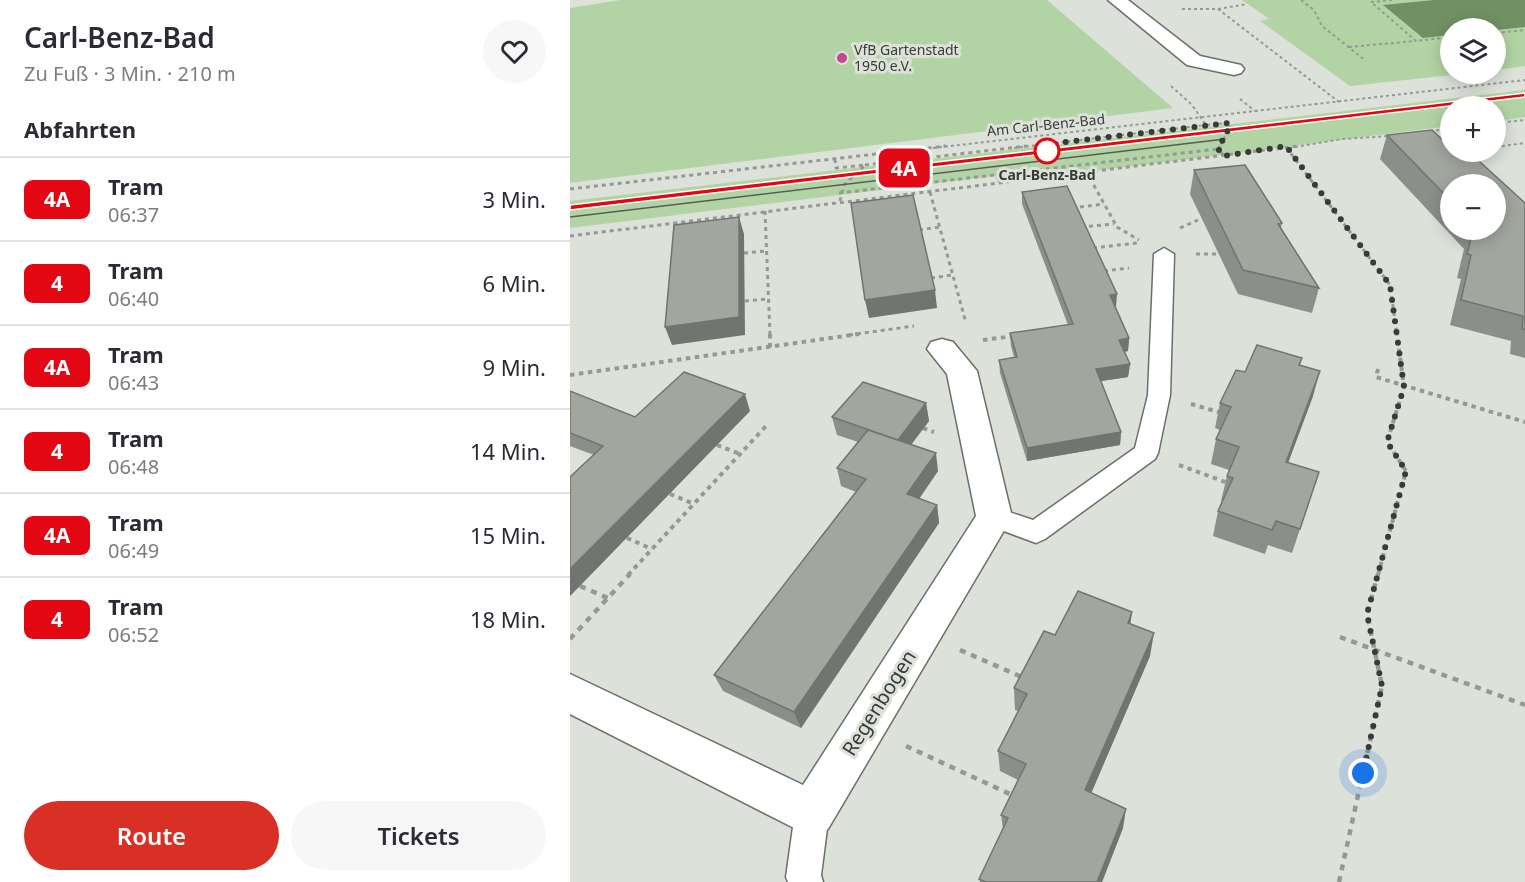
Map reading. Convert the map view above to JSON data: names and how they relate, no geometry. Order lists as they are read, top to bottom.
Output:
{
  "streets": {
    "street": ["Regenbogen"],
    "path": ["Am Carl-Benz-Bad"]
  },
  "places": ["VfB Gartenstadt 1950 e.V.", "Carl-Benz-Bad"],
  "lines": ["tram line 4A"],
  "page": {
    "heading": [
      ["Carl-Benz-Bad", "Zu Fuß · 3 Min. · 210 m"],
      "Abfahrten"
    ],
    "on_map": "4A",
    "map_buttons": ["+", "−"],
    "list": [
      {
        "mark": "4A",
        "name": "Tram",
        "note": "06:37",
        "value": "3 Min."
      },
      {
        "mark": "4",
        "name": "Tram",
        "note": "06:40",
        "value": "6 Min."
      },
      {
        "mark": "4A",
        "name": "Tram",
        "note": "06:43",
        "value": "9 Min."
      },
      {
        "mark": "4",
        "name": "Tram",
        "note": "06:48",
        "value": "14 Min."
      },
      {
        "mark": "4A",
        "name": "Tram",
        "note": "06:49",
        "value": "15 Min."
      },
      {
        "mark": "4",
        "name": "Tram",
        "note": "06:52",
        "value": "18 Min."
      }
    ],
    "buttons": ["Route", "Tickets"]
  }
}
